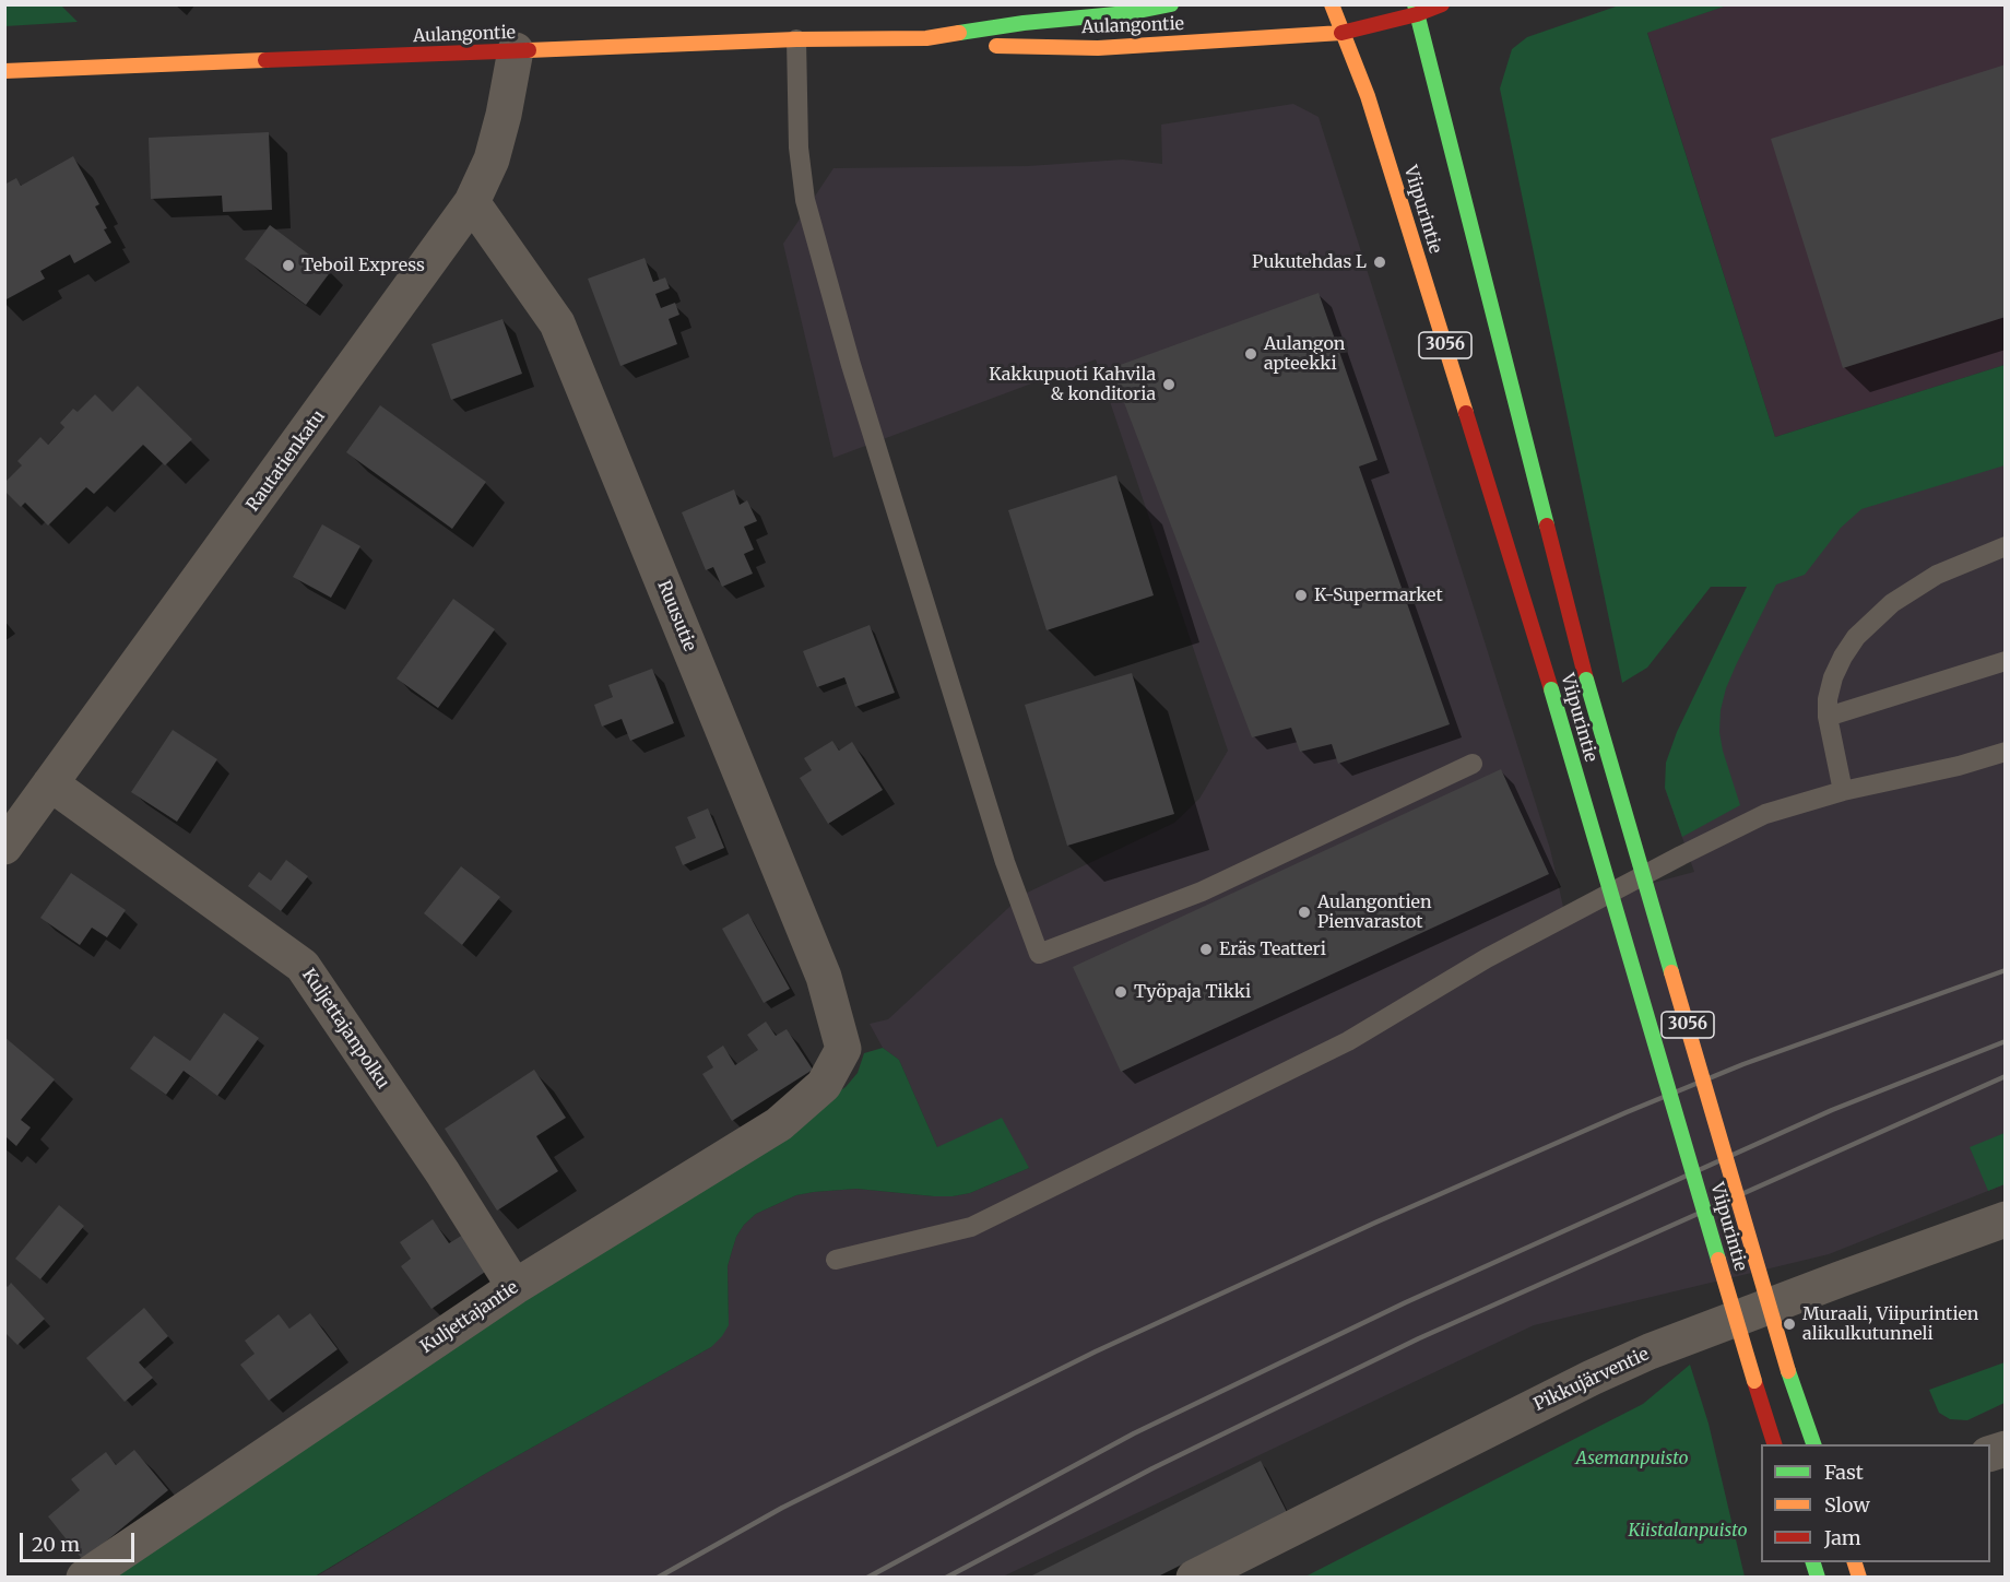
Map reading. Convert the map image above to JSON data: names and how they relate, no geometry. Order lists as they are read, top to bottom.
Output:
{
  "streets": {
    "main road": ["Aulangontie", "Viipurintie", "3056"],
    "street": [
      "Rautatienkatu",
      "Ruusutie",
      "Kuljettajanpolku",
      "Kuljettajantie",
      "Pikkujärventie"
    ]
  },
  "crossings": [
    ["Aulangontie", "Viipurintie"],
    ["Aulangontie", "Rautatienkatu"],
    ["Rautatienkatu", "Ruusutie"],
    ["Rautatienkatu", "Kuljettajanpolku"],
    ["Ruusutie", "Kuljettajantie"],
    ["Kuljettajanpolku", "Kuljettajantie"]
  ],
  "parks": ["Asemanpuisto", "Kiistalanpuisto"],
  "places": [
    "Pukutehdas L",
    "Teboil Express",
    "Aulangon apteekki",
    "Kakkupuoti Kahvila & konditoria",
    "K-Supermarket",
    "Aulangontien Pienvarastot",
    "Eräs Teatteri",
    "Työpaja Tikki",
    "Muraali, Viipurintien alikulkutunneli"
  ],
  "legend": ["Fast", "Slow", "Jam"],
  "scale_bar": "20 m"
}
